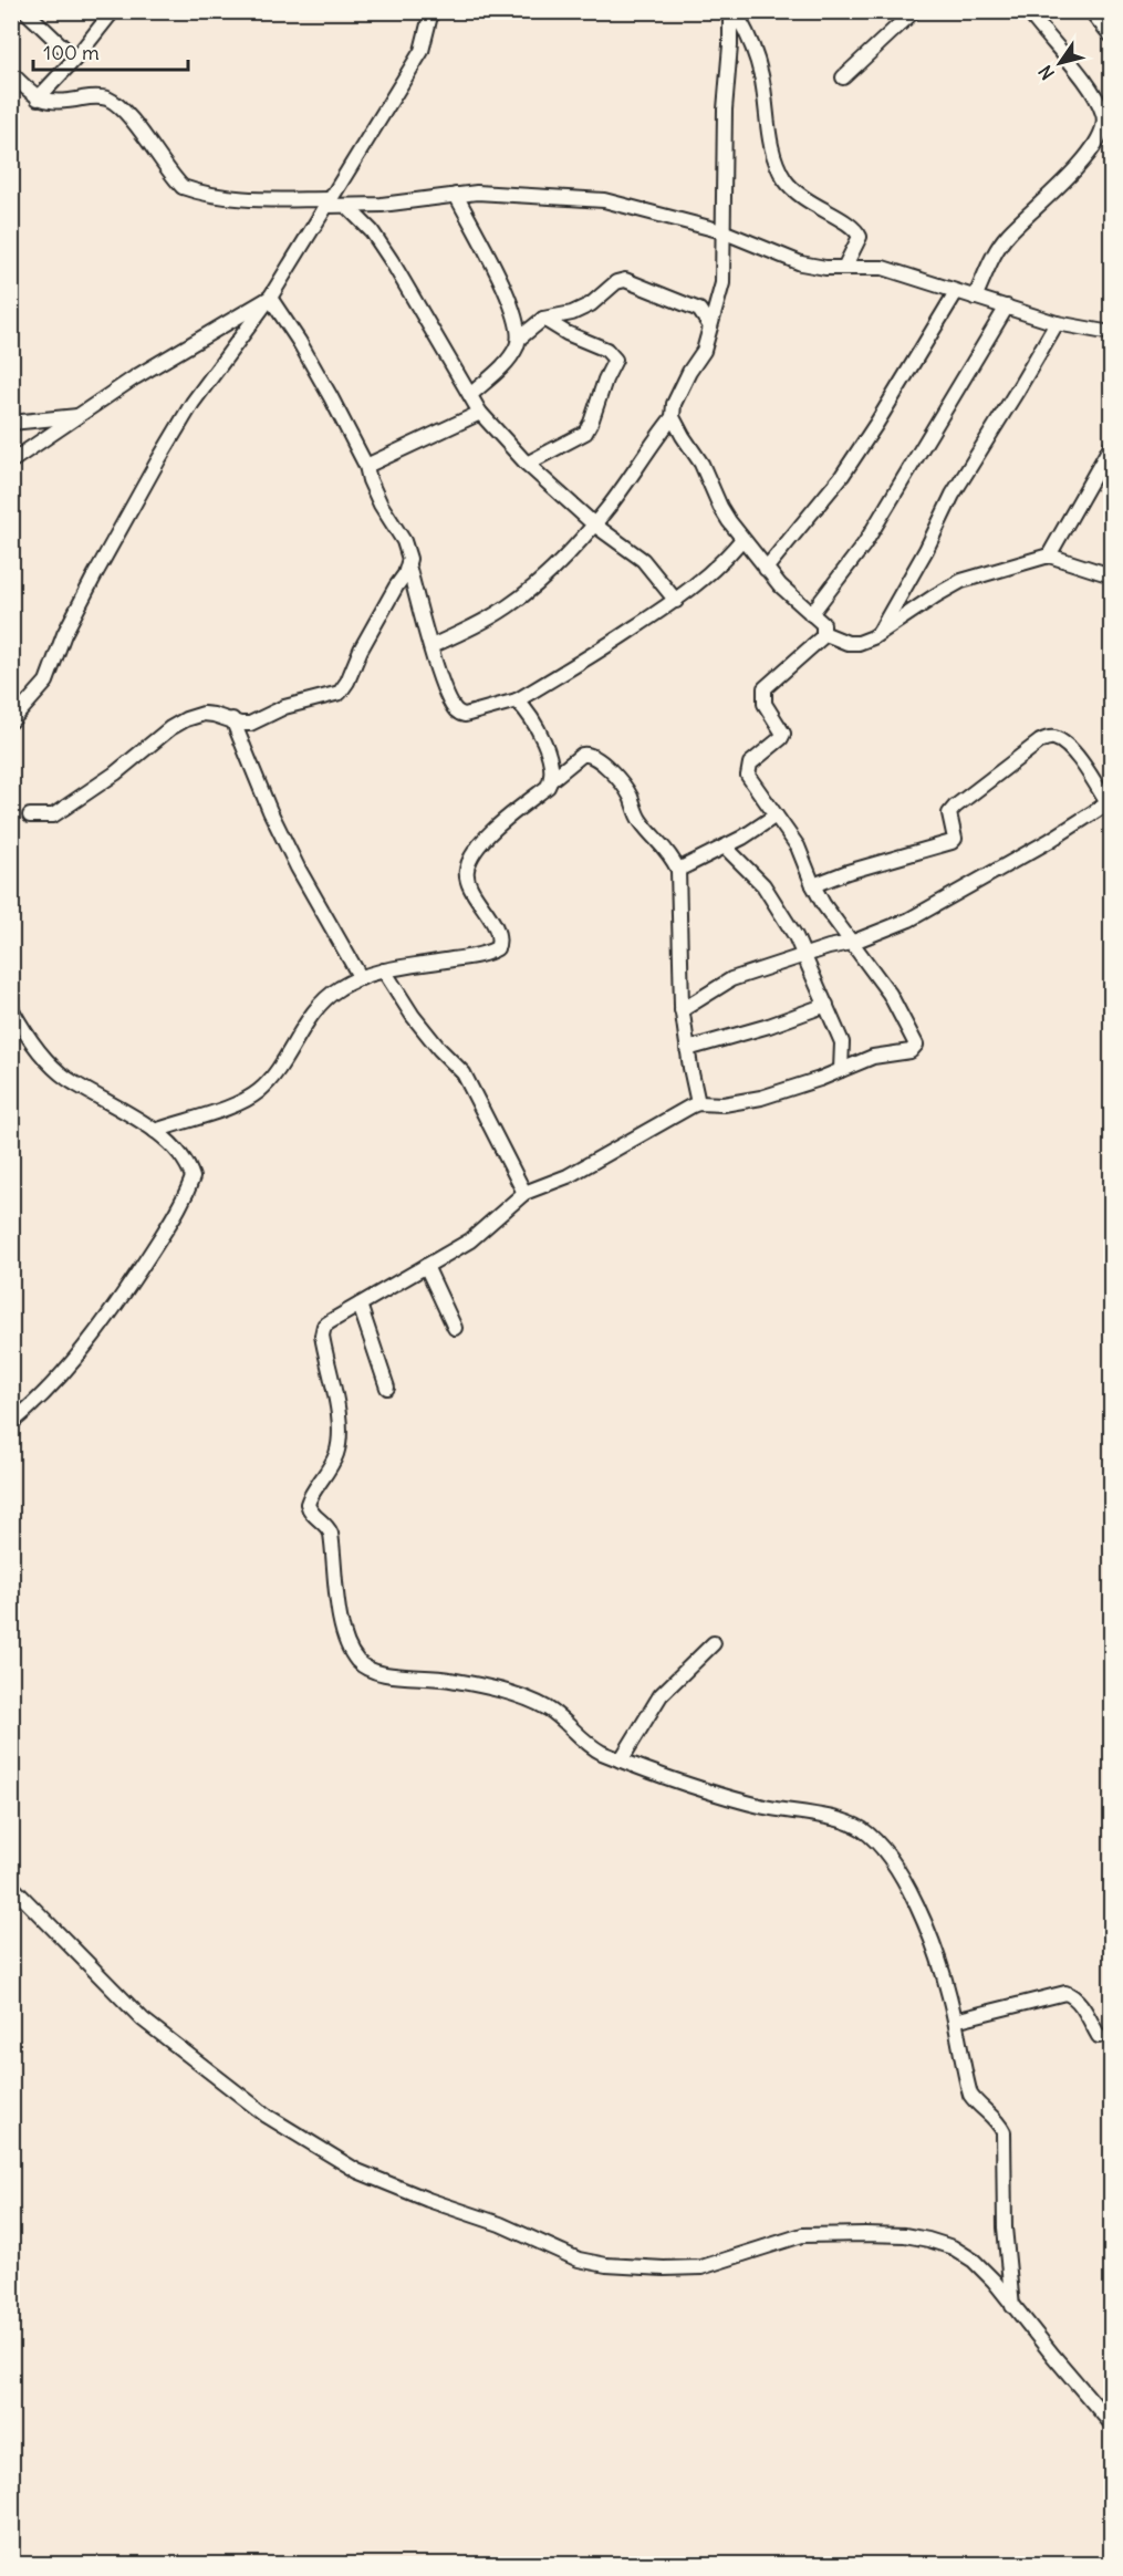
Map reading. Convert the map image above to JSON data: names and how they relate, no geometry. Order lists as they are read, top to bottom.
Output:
{
  "scale_bar": "100 m",
  "north": "bottom left"
}
